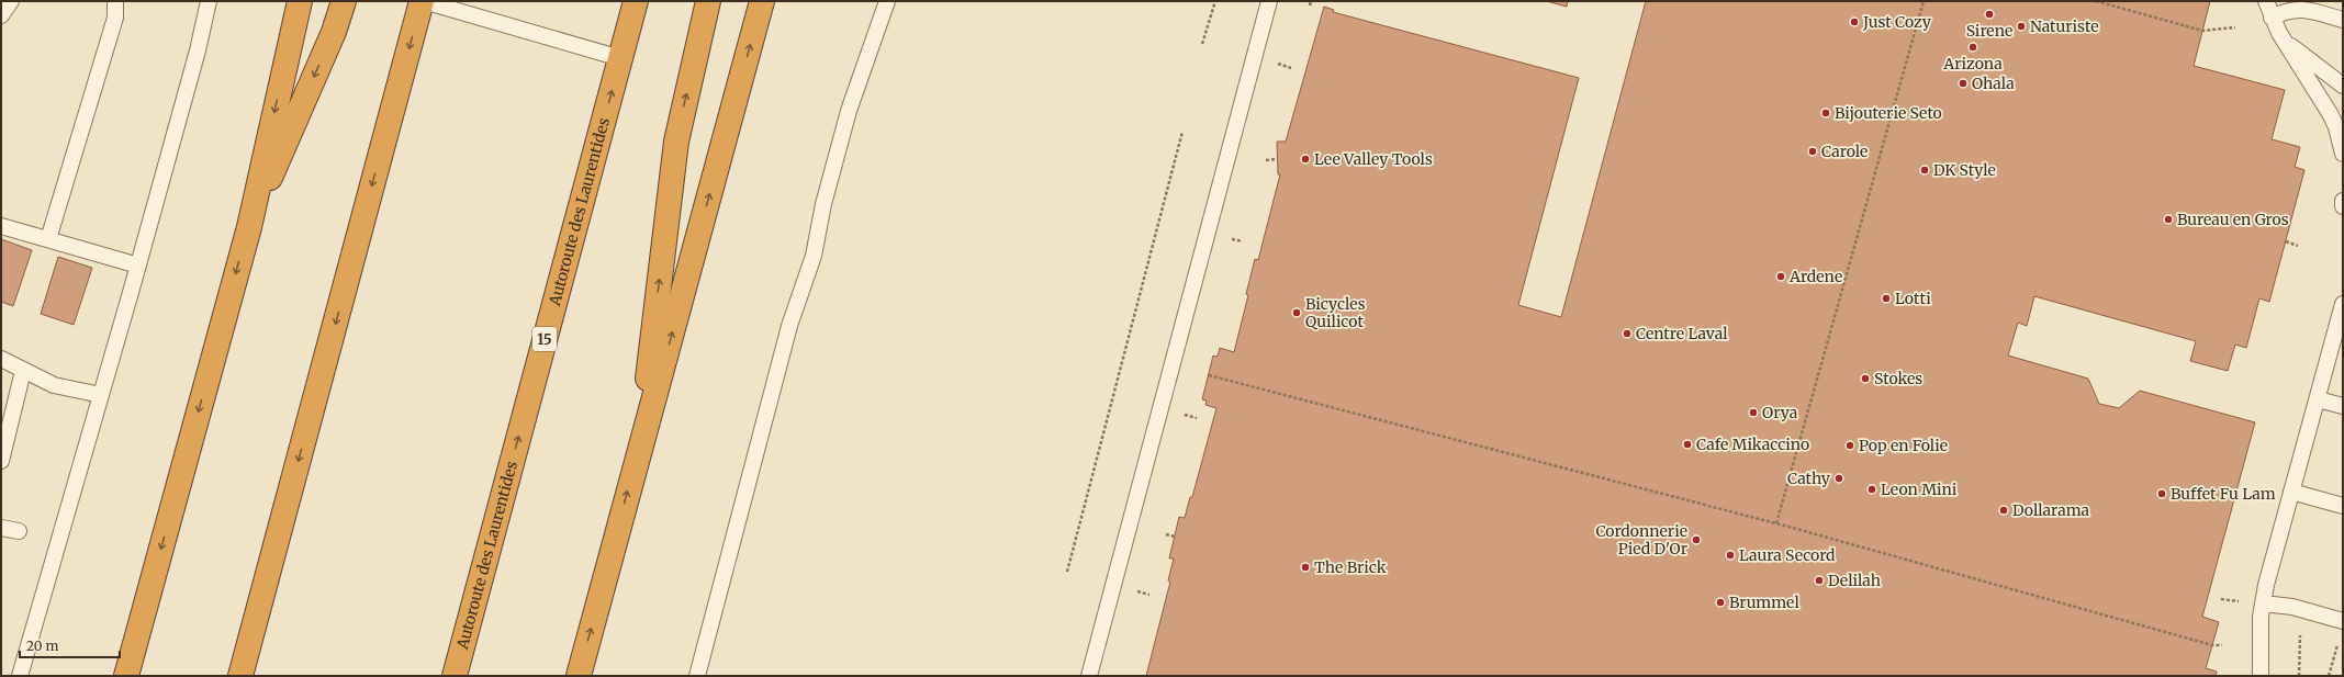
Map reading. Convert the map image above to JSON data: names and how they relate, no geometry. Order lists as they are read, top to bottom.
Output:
{
  "streets": {
    "highway": ["Autoroute des Laurentides", "15"]
  },
  "places": [
    "Sirene",
    "Just Cozy",
    "Naturiste",
    "Arizona",
    "Ohala",
    "Bijouterie Seto",
    "Carole",
    "Lee Valley Tools",
    "DK Style",
    "Bureau en Gros",
    "Ardene",
    "Lotti",
    "Bicycles Quilicot",
    "Centre Laval",
    "Stokes",
    "Orya",
    "Cafe Mikaccino",
    "Pop en Folie",
    "Cathy",
    "Leon Mini",
    "Buffet Fu Lam",
    "Dollarama",
    "Cordonnerie Pied D'Or",
    "Laura Secord",
    "The Brick",
    "Delilah",
    "Brummel"
  ],
  "scale_bar": "20 m"
}
